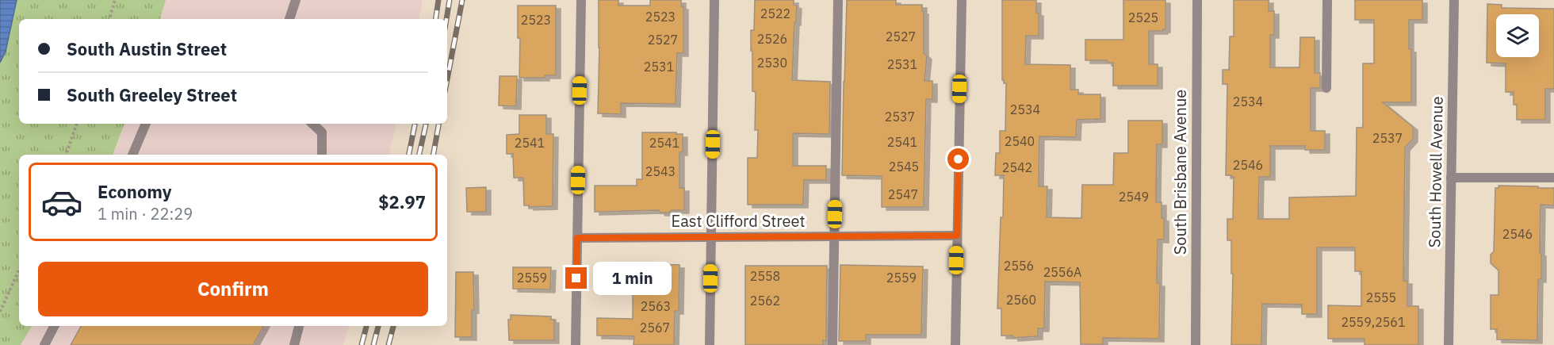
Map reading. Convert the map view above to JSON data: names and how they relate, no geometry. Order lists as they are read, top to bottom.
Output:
{
  "streets": {
    "street": ["South Brisbane Avenue", "South Howell Avenue", "East Clifford Street"]
  },
  "house_numbers": [
    "2522",
    "2523",
    "2525",
    "2523",
    "2527",
    "2526",
    "2527",
    "2530",
    "2531",
    "2531",
    "2534",
    "2534",
    "2537",
    "2537",
    "2540",
    "2541",
    "2541",
    "2541",
    "2546",
    "2545",
    "2542",
    "2543",
    "2547",
    "2549",
    "2546",
    "2556",
    "2556A",
    "2558",
    "2559",
    "2559",
    "2555",
    "2560",
    "2562",
    "2563",
    "2559,2561",
    "2567"
  ],
  "page": {
    "banner": ["South Austin Street", "South Greeley Street"],
    "list": [
      {
        "name": "Economy",
        "note": "1 min · 22:29",
        "value": "$2.97"
      }
    ],
    "buttons": "Confirm",
    "bubble": "1 min"
  }
}
